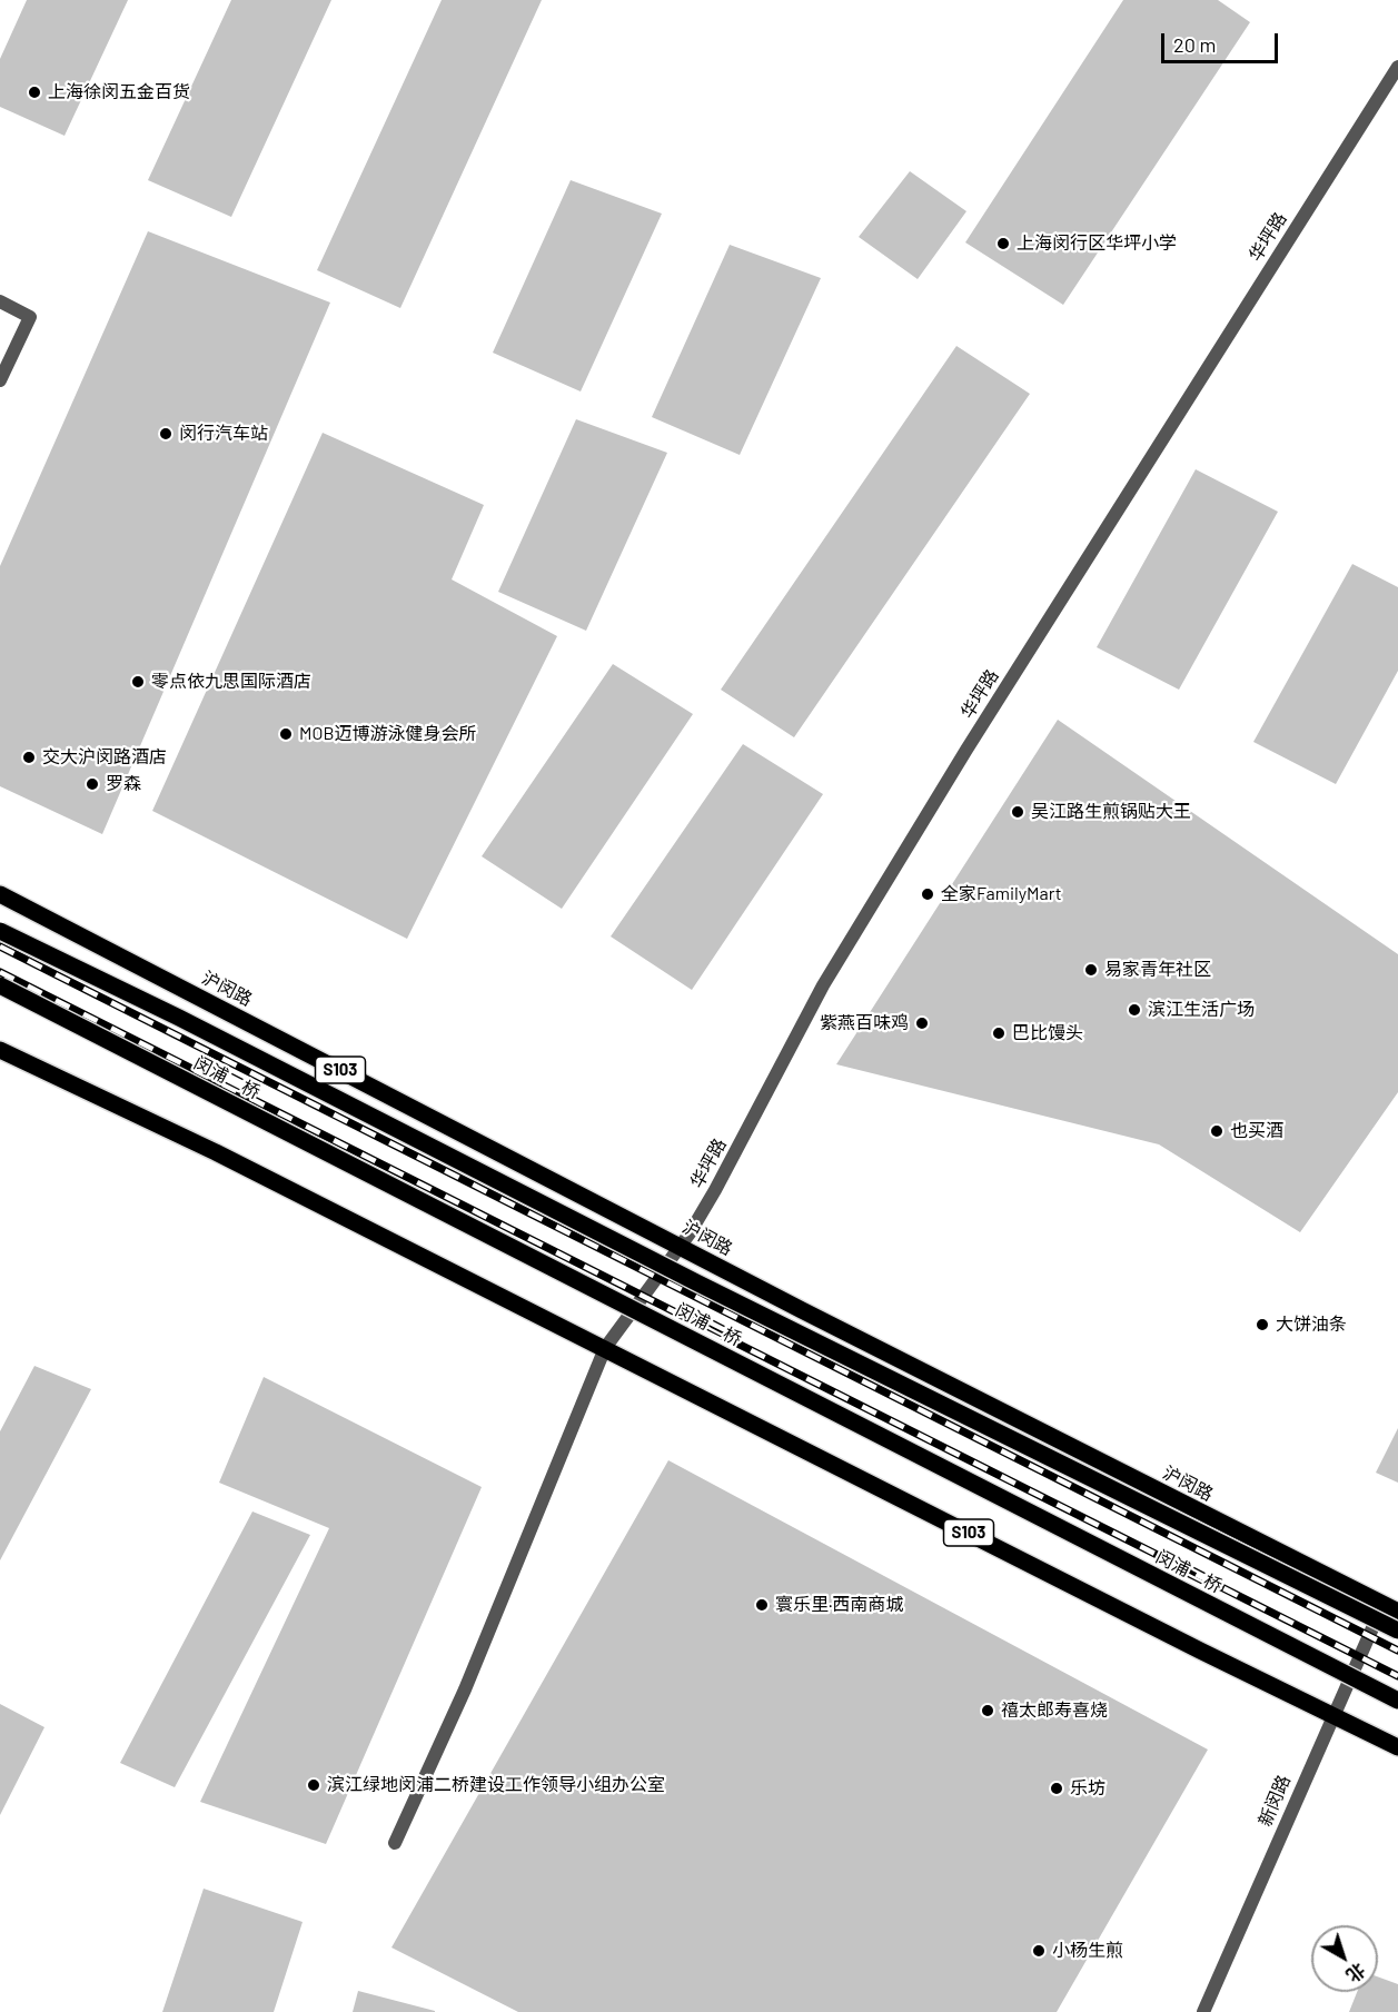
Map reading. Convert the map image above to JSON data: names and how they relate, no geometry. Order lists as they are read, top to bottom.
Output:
{
  "streets": {
    "main road": ["沪闵路", "S103", "闵浦二桥"],
    "street": ["华坪路", "新闵路"]
  },
  "crossings": [
    ["华坪路", "沪闵路"],
    ["华坪路", "S103"],
    ["沪闵路", "新闵路"],
    ["S103", "新闵路"]
  ],
  "places": [
    "上海徐闵五金百货",
    "上海闵行区华坪小学",
    "闵行汽车站",
    "零点依九思国际酒店",
    "MOB迈博游泳健身会所",
    "交大沪闵路酒店",
    "罗森",
    "吴江路生煎锅贴大王",
    "全家FamilyMart",
    "易家青年社区",
    "滨江生活广场",
    "紫燕百味鸡",
    "巴比馒头",
    "也买酒",
    "大饼油条",
    "寰乐里·西南商城",
    "禧太郎寿喜烧",
    "滨江绿地闵浦二桥建设工作领导小组办公室",
    "乐坊",
    "小杨生煎"
  ],
  "scale_bar": "20 m",
  "north": "bottom right"
}
